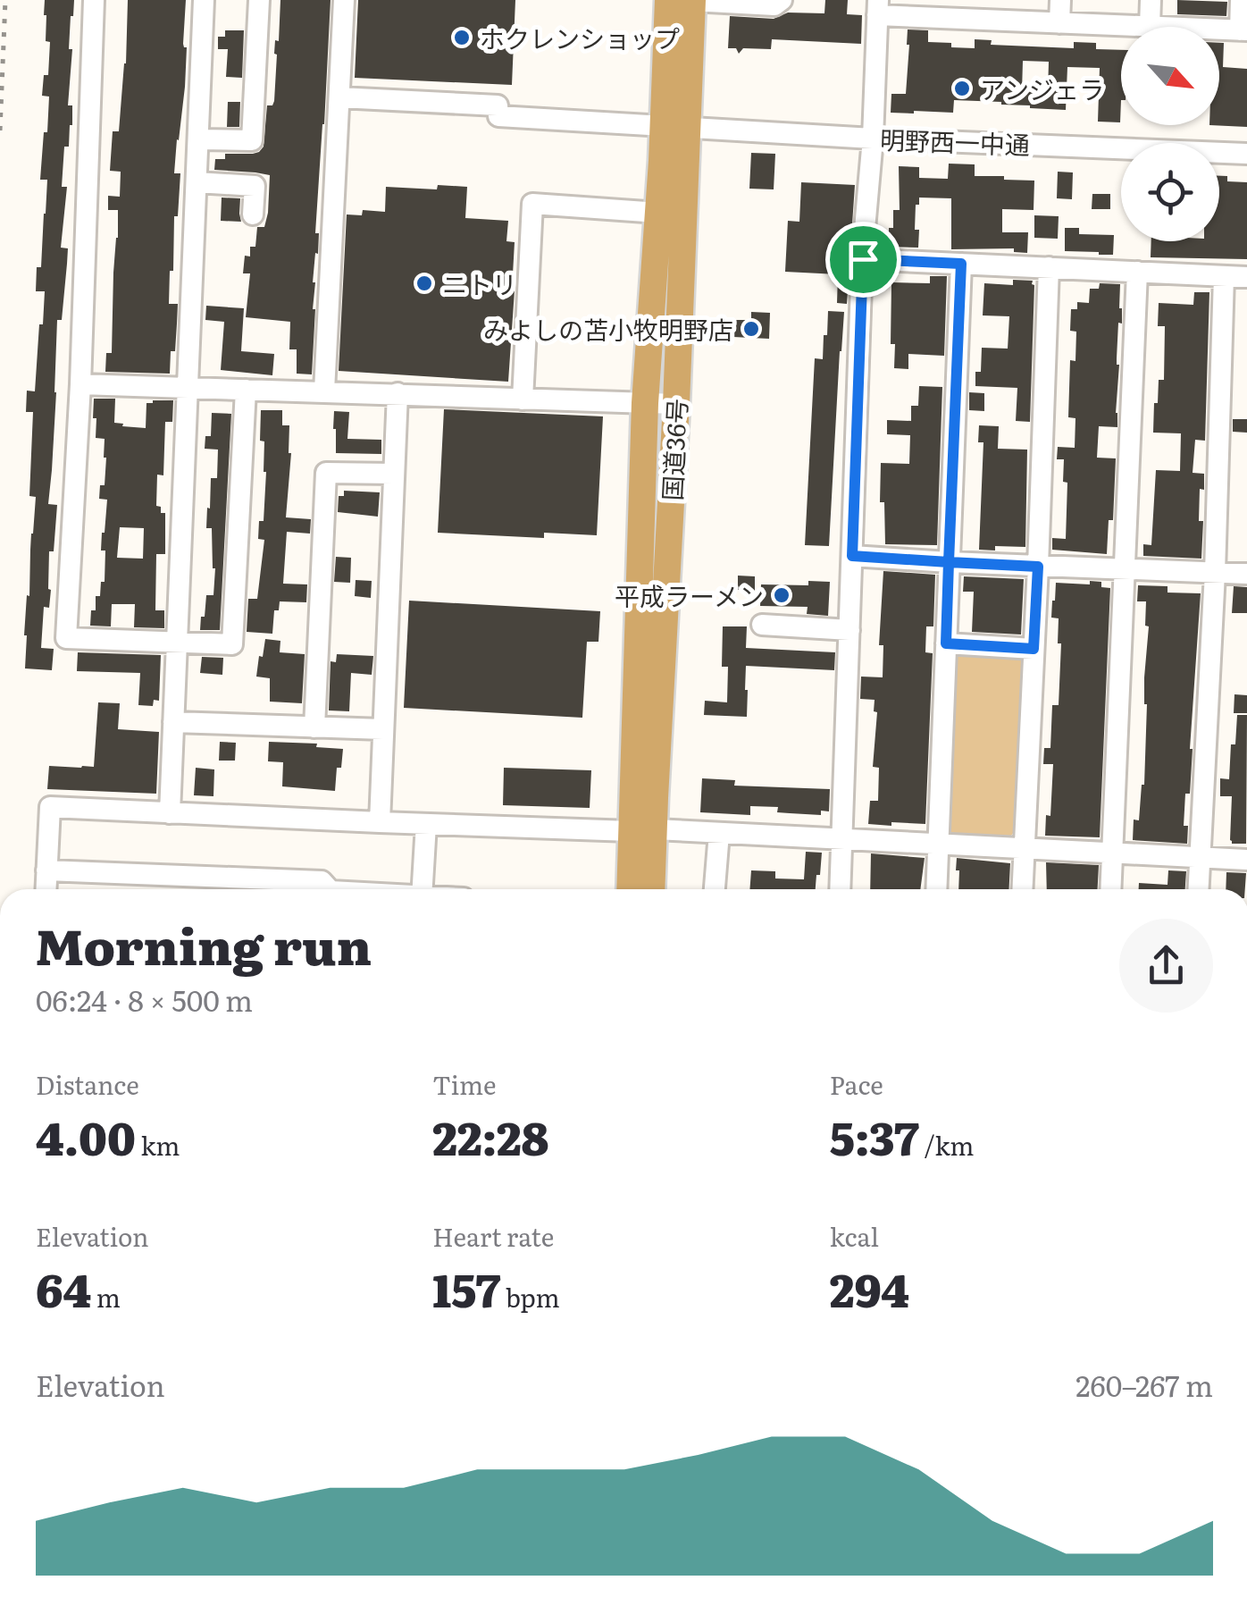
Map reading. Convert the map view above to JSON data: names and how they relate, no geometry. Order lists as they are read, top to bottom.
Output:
{
  "streets": {
    "highway": ["国道36号"],
    "street": ["明野西一中通"]
  },
  "crossings": [
    ["明野西一中通", "国道36号"]
  ],
  "places": [
    "ホクレンショップ",
    "アンジェラ",
    "ニトリ",
    "みよしの苫小牧明野店",
    "平成ラーメン"
  ],
  "north": "bottom right",
  "page": {
    "heading": ["Morning run", "06:24 · 8 × 500 m"],
    "stats": [
      ["Distance", "4.00 km"],
      ["Time", "22:28"],
      ["Pace", "5:37 /km"],
      ["Elevation", "64 m"],
      ["Heart rate", "157 bpm"],
      ["kcal", "294"]
    ],
    "chart": ["Elevation", "260–267 m"]
  }
}
